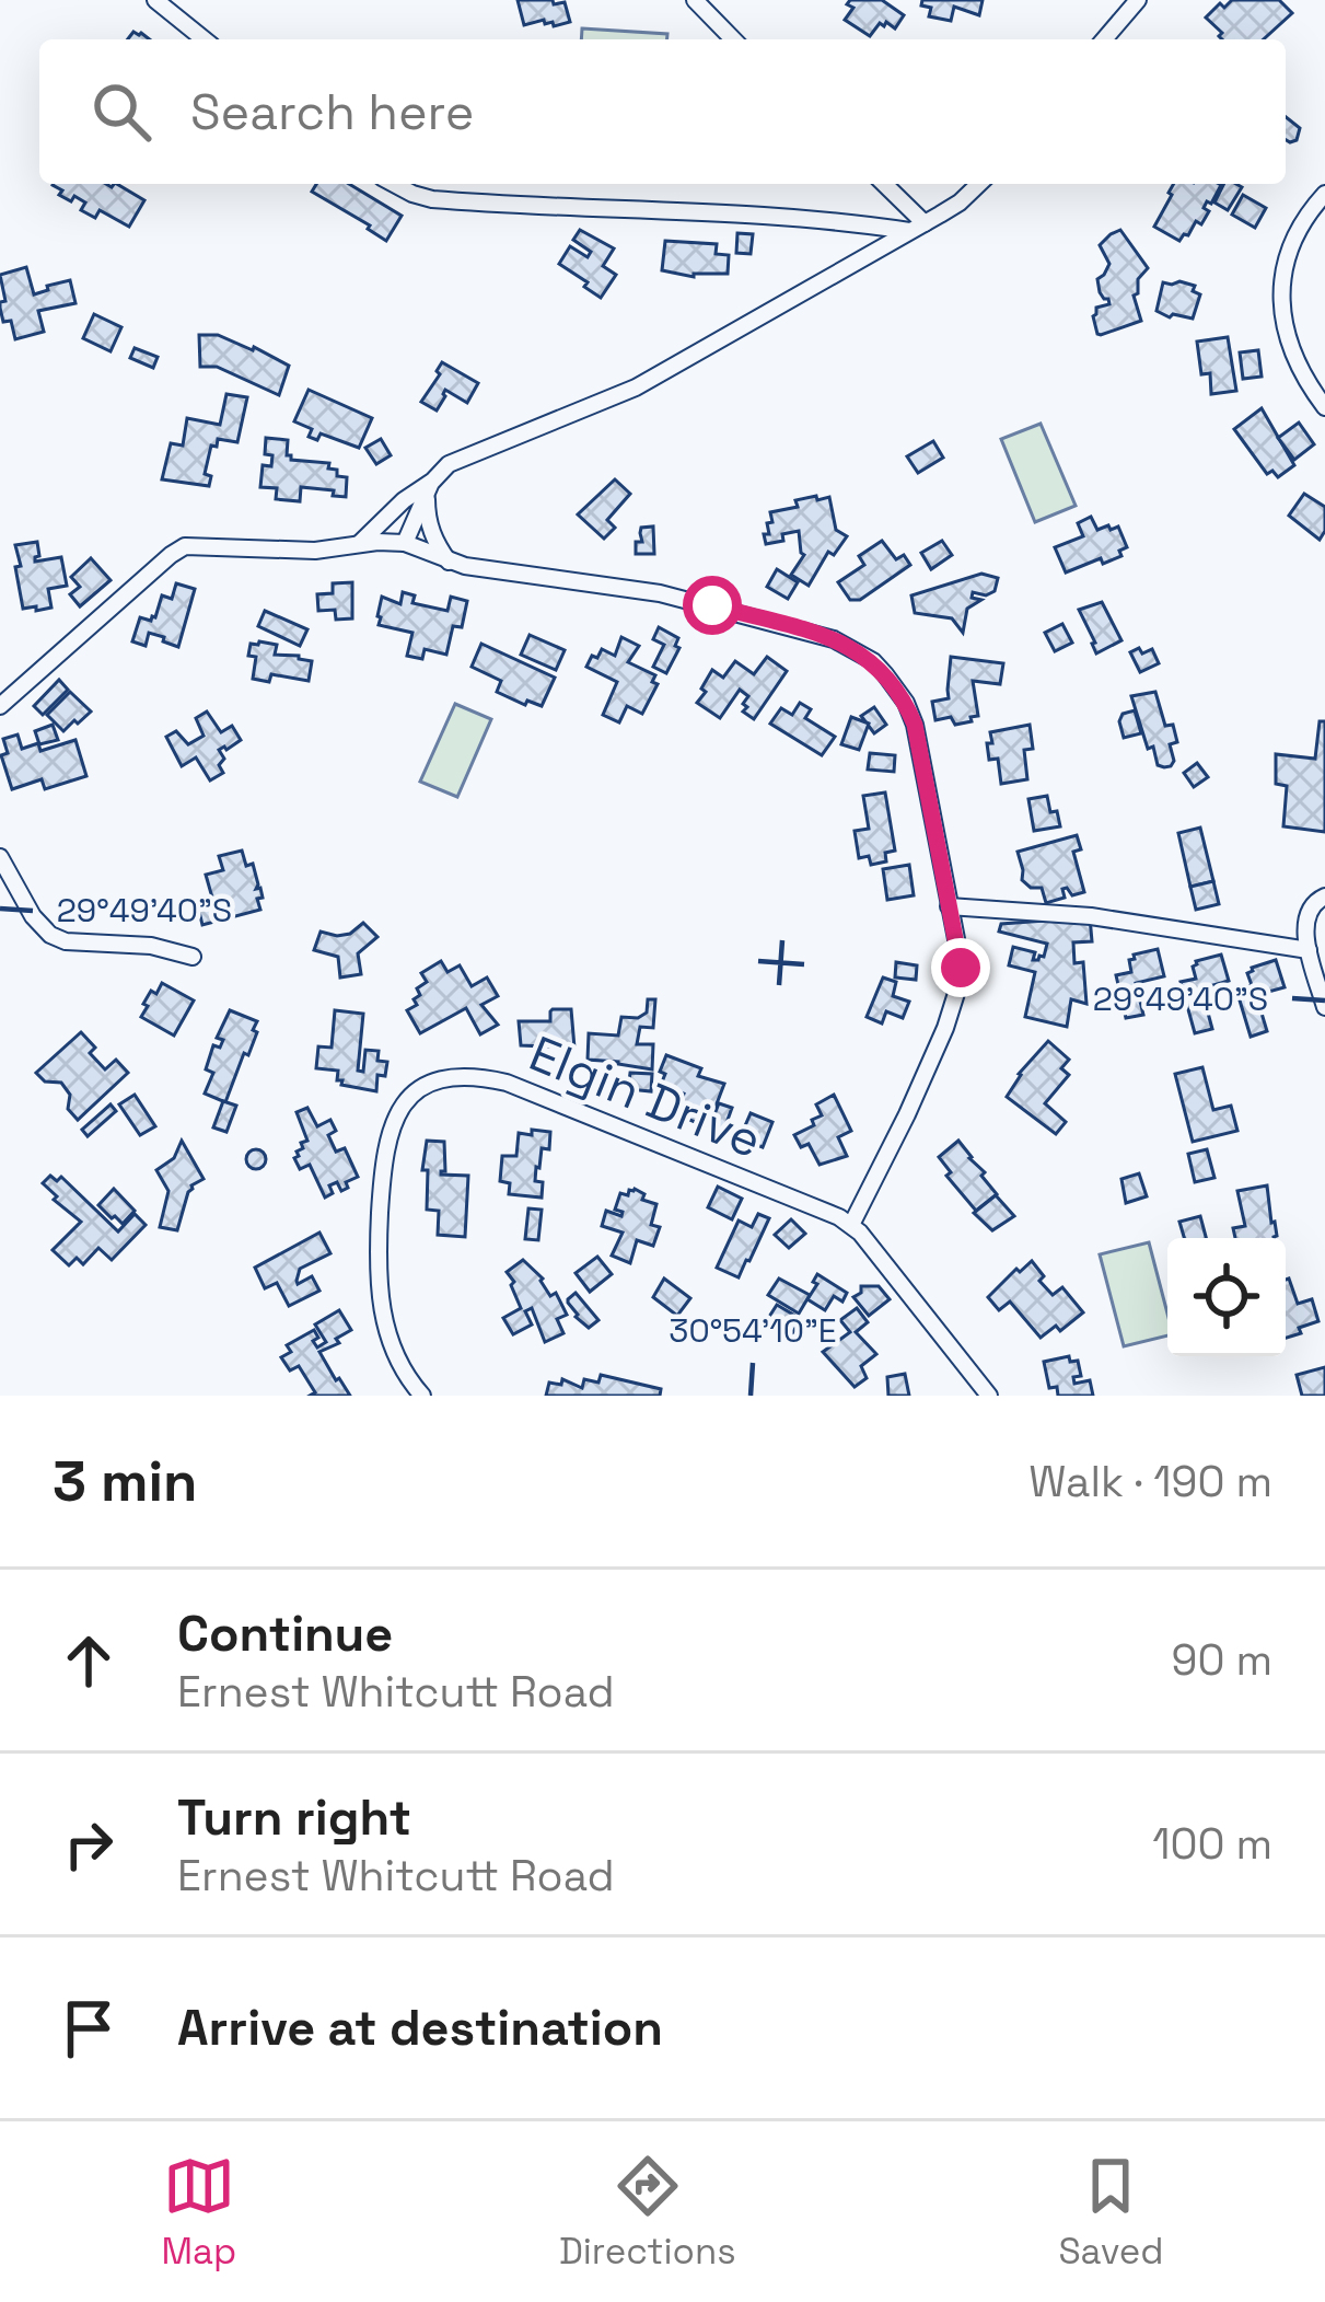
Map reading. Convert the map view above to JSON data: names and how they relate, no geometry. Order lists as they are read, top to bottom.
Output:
{
  "streets": {
    "street": ["Elgin Drive"]
  },
  "page": {
    "search": "Search here",
    "heading": ["3 min", "Walk · 190 m"],
    "list": [
      ["Continue", "Ernest Whitcutt Road", "90 m"],
      ["Turn right", "Ernest Whitcutt Road", "100 m"],
      "Arrive at destination"
    ],
    "nav": ["Map", "Directions", "Saved"]
  },
  "coordinates": ["29°49'40\"S", "30°54'10\"E"]
}
